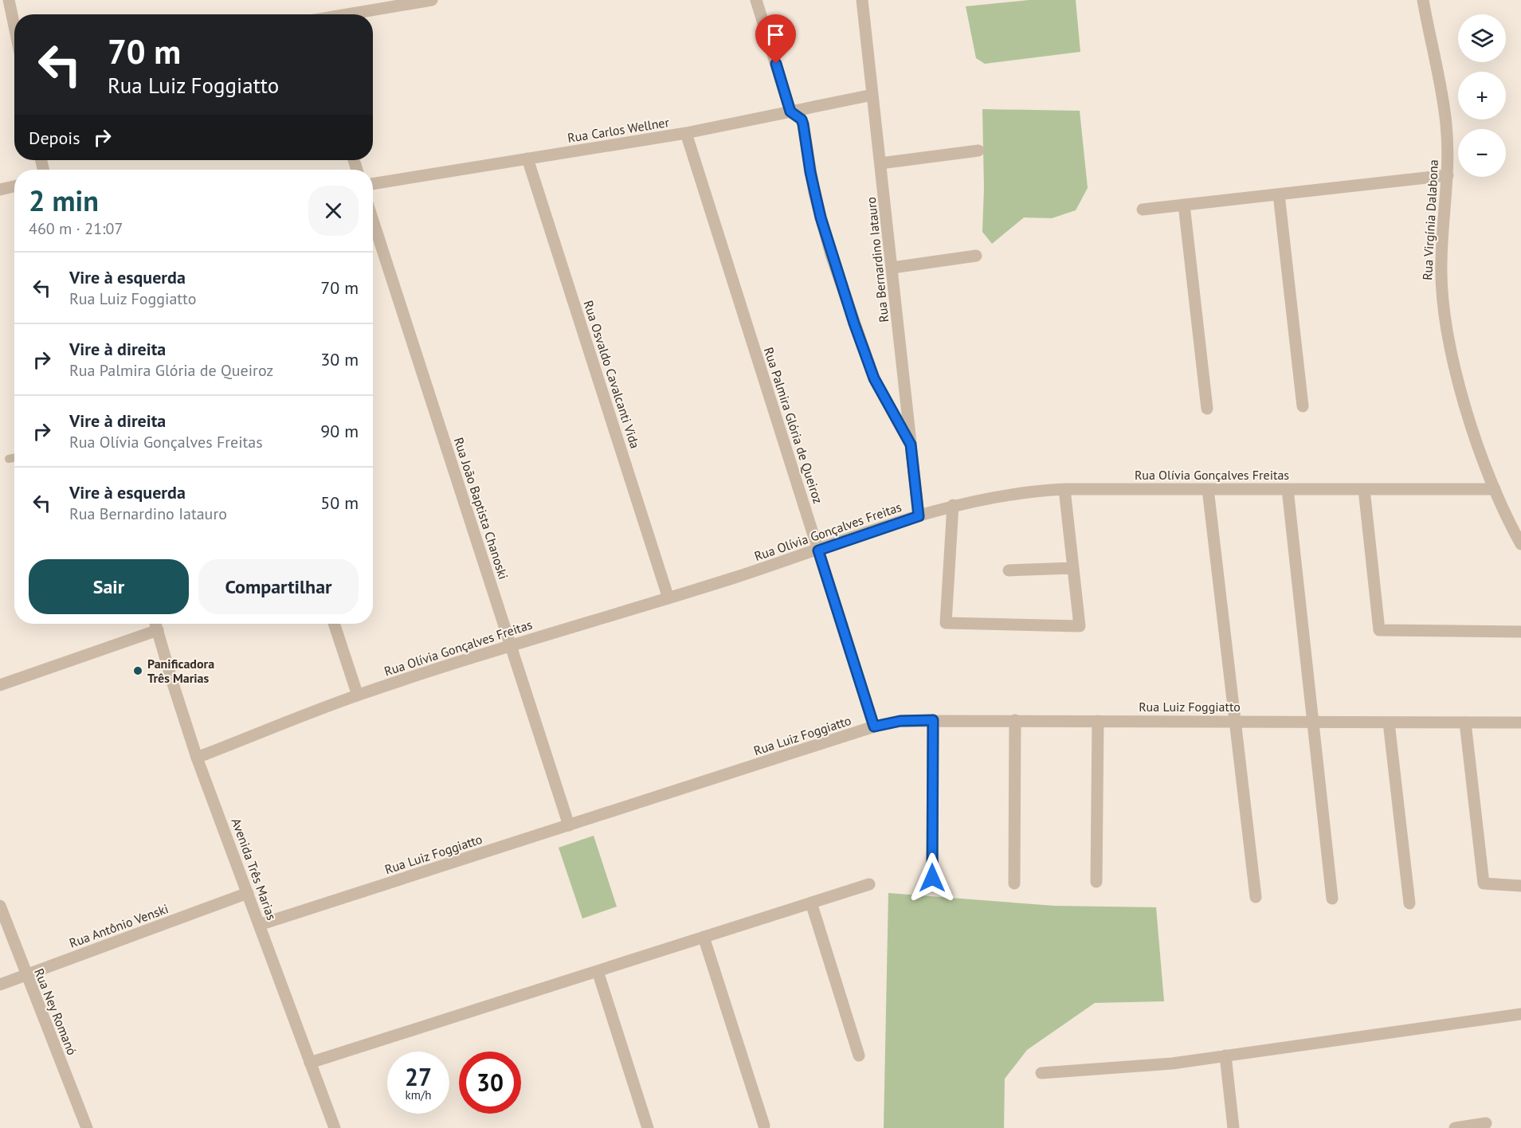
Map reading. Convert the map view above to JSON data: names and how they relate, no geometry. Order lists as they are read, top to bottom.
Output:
{
  "streets": {
    "street": [
      "Rua Carlos Wellner",
      "Rua Virgínia Dalabona",
      "Rua Bernardino Iatauro",
      "Rua Osvaldo Cavalcanti Vida",
      "Rua Palmira Glória de Queiroz",
      "Rua Olívia Gonçalves Freitas",
      "Rua João Baptista Chanoski",
      "Rua Luiz Foggiatto",
      "Avenida Três Marias",
      "Rua Antônio Venski",
      "Rua Ney Romanó"
    ]
  },
  "crossings": [
    ["Rua Carlos Wellner", "Rua Bernardino Iatauro"],
    ["Rua Carlos Wellner", "Rua Osvaldo Cavalcanti Vida"],
    ["Rua Carlos Wellner", "Rua Palmira Glória de Queiroz"],
    ["Rua Virgínia Dalabona", "Rua Olívia Gonçalves Freitas"],
    ["Rua Bernardino Iatauro", "Rua Olívia Gonçalves Freitas"],
    ["Rua Osvaldo Cavalcanti Vida", "Rua Olívia Gonçalves Freitas"],
    ["Rua Palmira Glória de Queiroz", "Rua Olívia Gonçalves Freitas"],
    ["Rua Palmira Glória de Queiroz", "Rua Luiz Foggiatto"],
    ["Rua Olívia Gonçalves Freitas", "Rua João Baptista Chanoski"],
    ["Rua Olívia Gonçalves Freitas", "Avenida Três Marias"],
    ["Rua João Baptista Chanoski", "Rua Luiz Foggiatto"],
    ["Rua Luiz Foggiatto", "Avenida Três Marias"],
    ["Avenida Três Marias", "Rua Antônio Venski"],
    ["Rua Antônio Venski", "Rua Ney Romanó"]
  ],
  "places": ["Panificadora Três Marias"],
  "page": {
    "map_buttons": ["+", "−"],
    "turn": ["70 m", "Rua Luiz Foggiatto"],
    "then": "Depois",
    "heading": ["2 min", "460 m · 21:07"],
    "list": [
      {
        "name": "Vire à esquerda",
        "note": "Rua Luiz Foggiatto",
        "value": "70 m"
      },
      {
        "name": "Vire à direita",
        "note": "Rua Palmira Glória de Queiroz",
        "value": "30 m"
      },
      {
        "name": "Vire à direita",
        "note": "Rua Olívia Gonçalves Freitas",
        "value": "90 m"
      },
      {
        "name": "Vire à esquerda",
        "note": "Rua Bernardino Iatauro",
        "value": "50 m"
      }
    ],
    "buttons": ["Sair", "Compartilhar"],
    "speed": "27 km/h",
    "limit": "30"
  }
}
